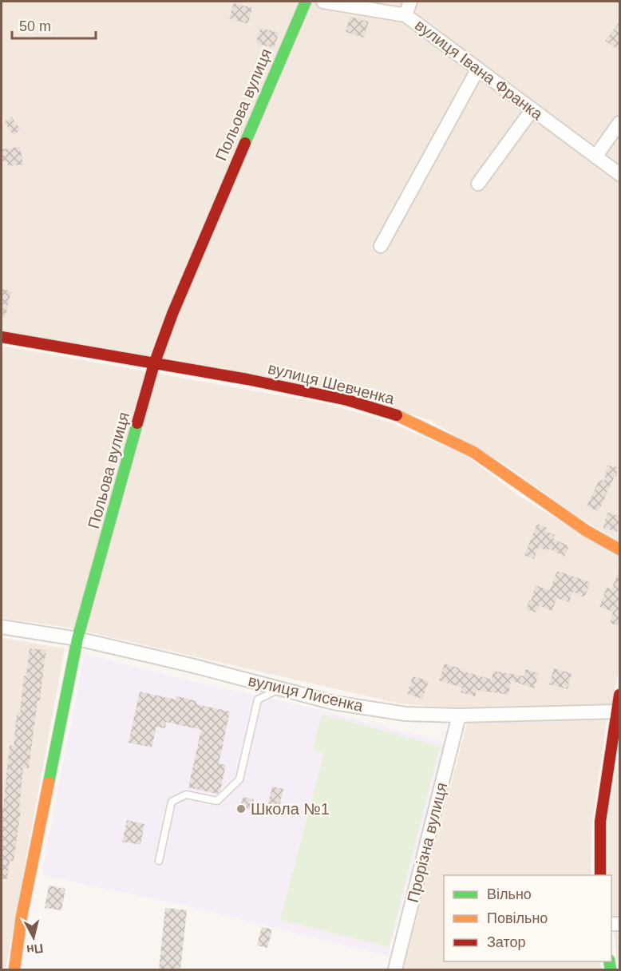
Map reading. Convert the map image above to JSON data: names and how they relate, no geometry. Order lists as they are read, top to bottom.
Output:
{
  "streets": {
    "street": [
      "вулиця Івана Франка",
      "Польова вулиця",
      "вулиця Шевченка",
      "вулиця Лисенка",
      "Прорізна вулиця"
    ]
  },
  "crossings": [
    ["Польова вулиця", "вулиця Шевченка"],
    ["Польова вулиця", "вулиця Лисенка"],
    ["вулиця Лисенка", "Прорізна вулиця"]
  ],
  "places": ["Школа №1"],
  "legend": ["Вільно", "Повільно", "Затор"],
  "scale_bar": "50 m",
  "north": "bottom"
}
